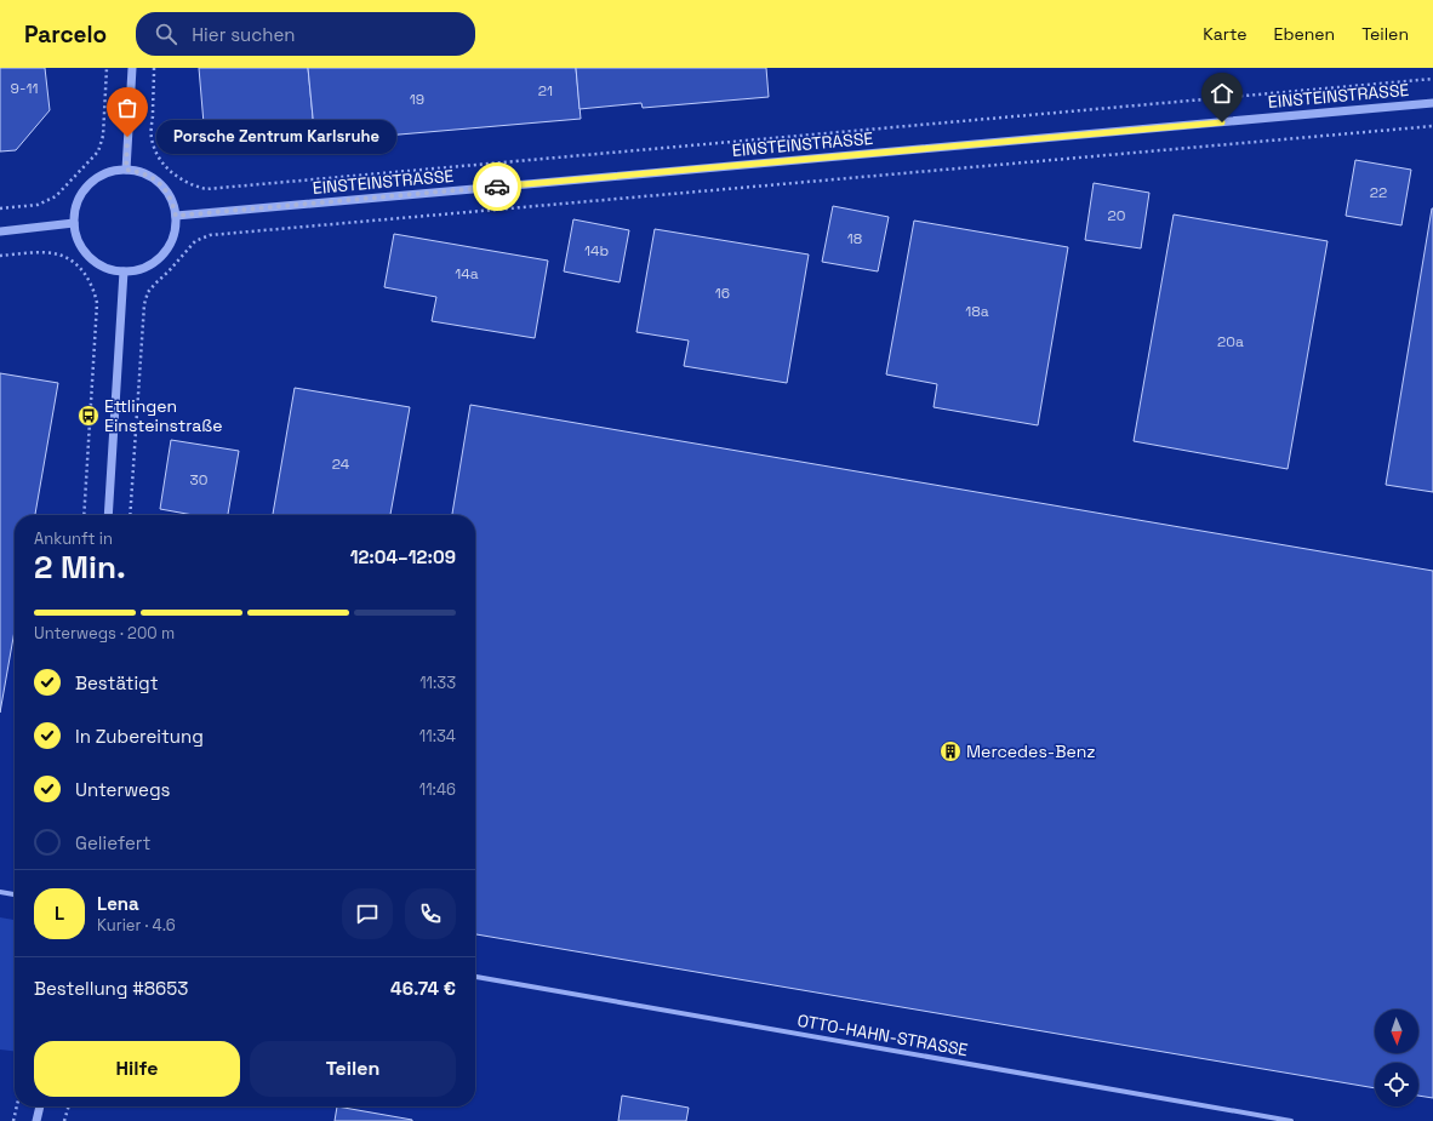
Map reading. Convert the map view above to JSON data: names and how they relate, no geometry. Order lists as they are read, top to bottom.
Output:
{
  "streets": {
    "street": ["EINSTEINSTRASSE", "OTTO-HAHN-STRASSE"]
  },
  "places": {
    "other": ["Porsche Zentrum Karlsruhe"],
    "bus stop": ["Ettlingen Einsteinstraße"],
    "building": ["Mercedes-Benz"]
  },
  "house_numbers": [
    "9-11",
    "21",
    "19",
    "22",
    "20",
    "18",
    "14b",
    "14a",
    "16",
    "18a",
    "20a",
    "24",
    "30"
  ],
  "north": "bottom",
  "page": {
    "header": "Parcelo",
    "search": "Hier suchen",
    "nav": ["Karte", "Ebenen", "Teilen"],
    "bubble": "Porsche Zentrum Karlsruhe",
    "heading": ["2 Min.", "Ankunft in", "12:04–12:09"],
    "panel": [
      "Lena",
      "Kurier · 4.6",
      "Bestellung #8653",
      "46.74 €"
    ],
    "bar": "Unterwegs · 200 m",
    "list": [
      ["Bestätigt", "11:33"],
      ["In Zubereitung", "11:34"],
      ["Unterwegs", "11:46"],
      "Geliefert"
    ],
    "round": "L",
    "buttons": ["Hilfe", "Teilen"]
  }
}
